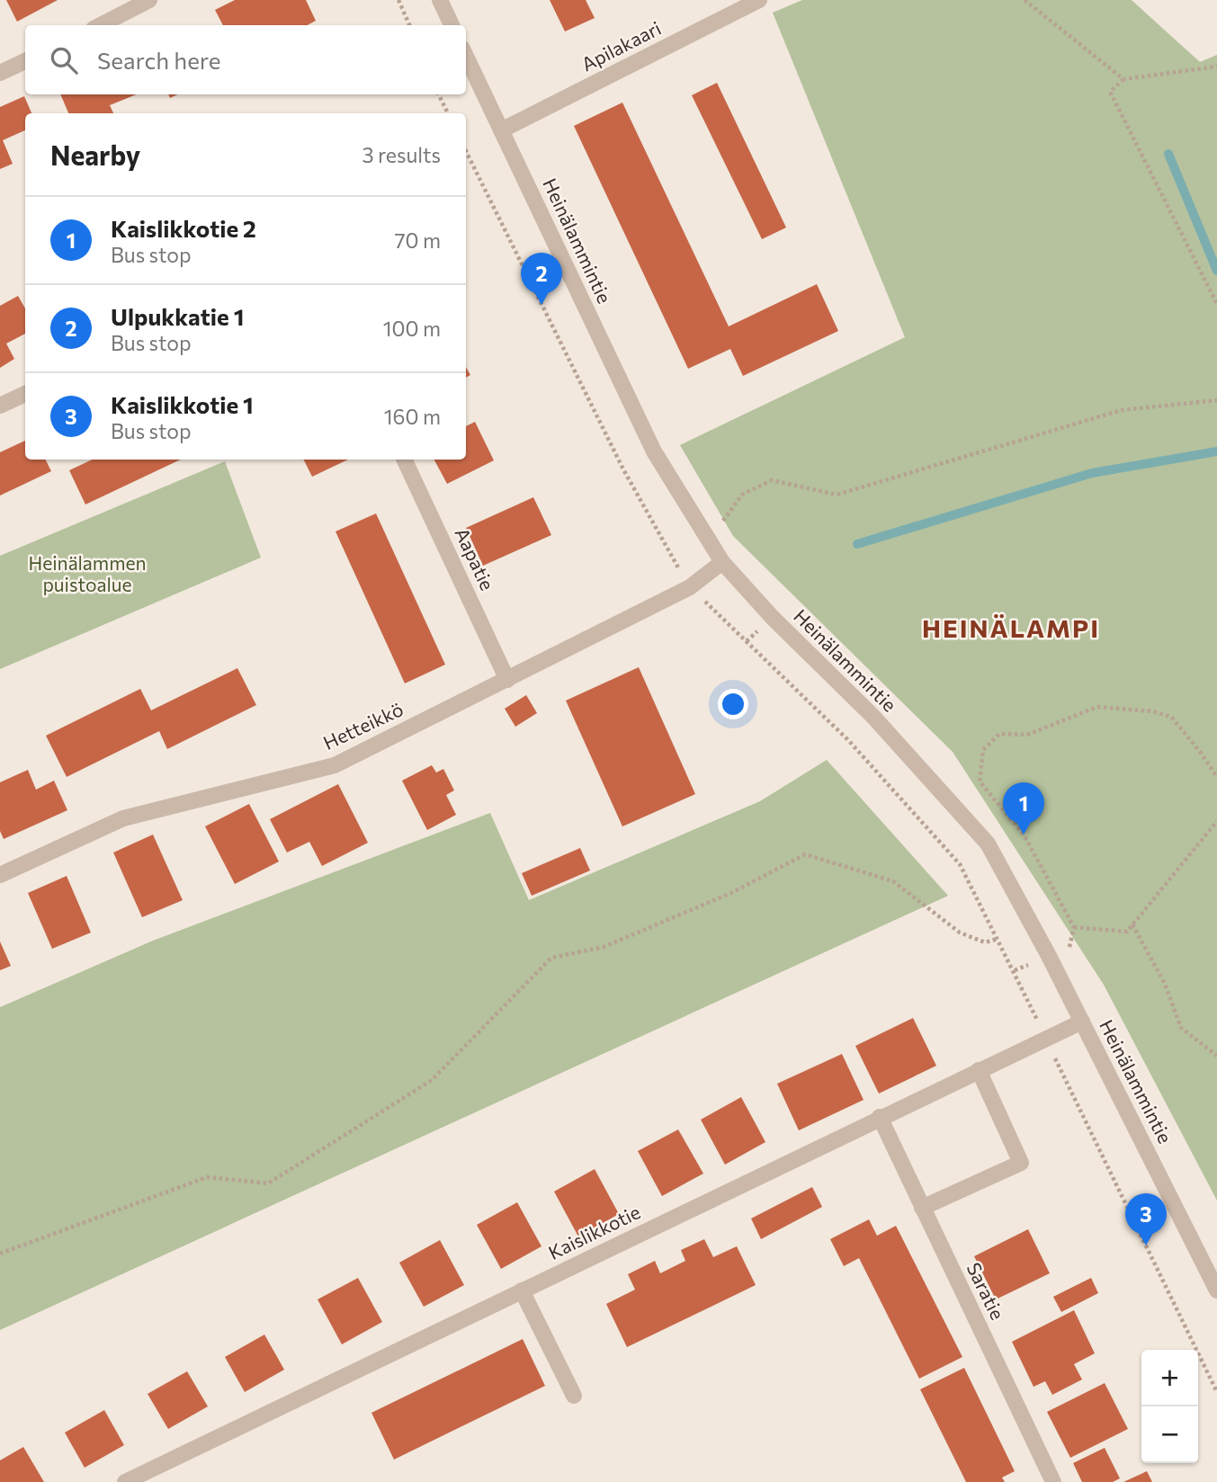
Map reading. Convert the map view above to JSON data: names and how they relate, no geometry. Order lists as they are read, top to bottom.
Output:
{
  "streets": {
    "street": [
      "Apilakaari",
      "Heinälammintie",
      "Aapatie",
      "Hetteikkö",
      "Kaislikkotie",
      "Saratie"
    ]
  },
  "crossings": [
    ["Apilakaari", "Heinälammintie"],
    ["Heinälammintie", "Hetteikkö"],
    ["Heinälammintie", "Kaislikkotie"],
    ["Aapatie", "Hetteikkö"],
    ["Kaislikkotie", "Saratie"]
  ],
  "districts": ["HEINÄLAMPI"],
  "parks": ["Heinälammen puistoalue"],
  "page": {
    "search": "Search here",
    "heading": ["Nearby", "3 results"],
    "list": [
      {
        "mark": "1",
        "name": "Kaislikkotie 2",
        "note": "Bus stop",
        "value": "70 m"
      },
      {
        "mark": "2",
        "name": "Ulpukkatie 1",
        "note": "Bus stop",
        "value": "100 m"
      },
      {
        "mark": "3",
        "name": "Kaislikkotie 1",
        "note": "Bus stop",
        "value": "160 m"
      }
    ],
    "pins": ["2", "1", "3"],
    "map_buttons": ["+", "−"]
  }
}
